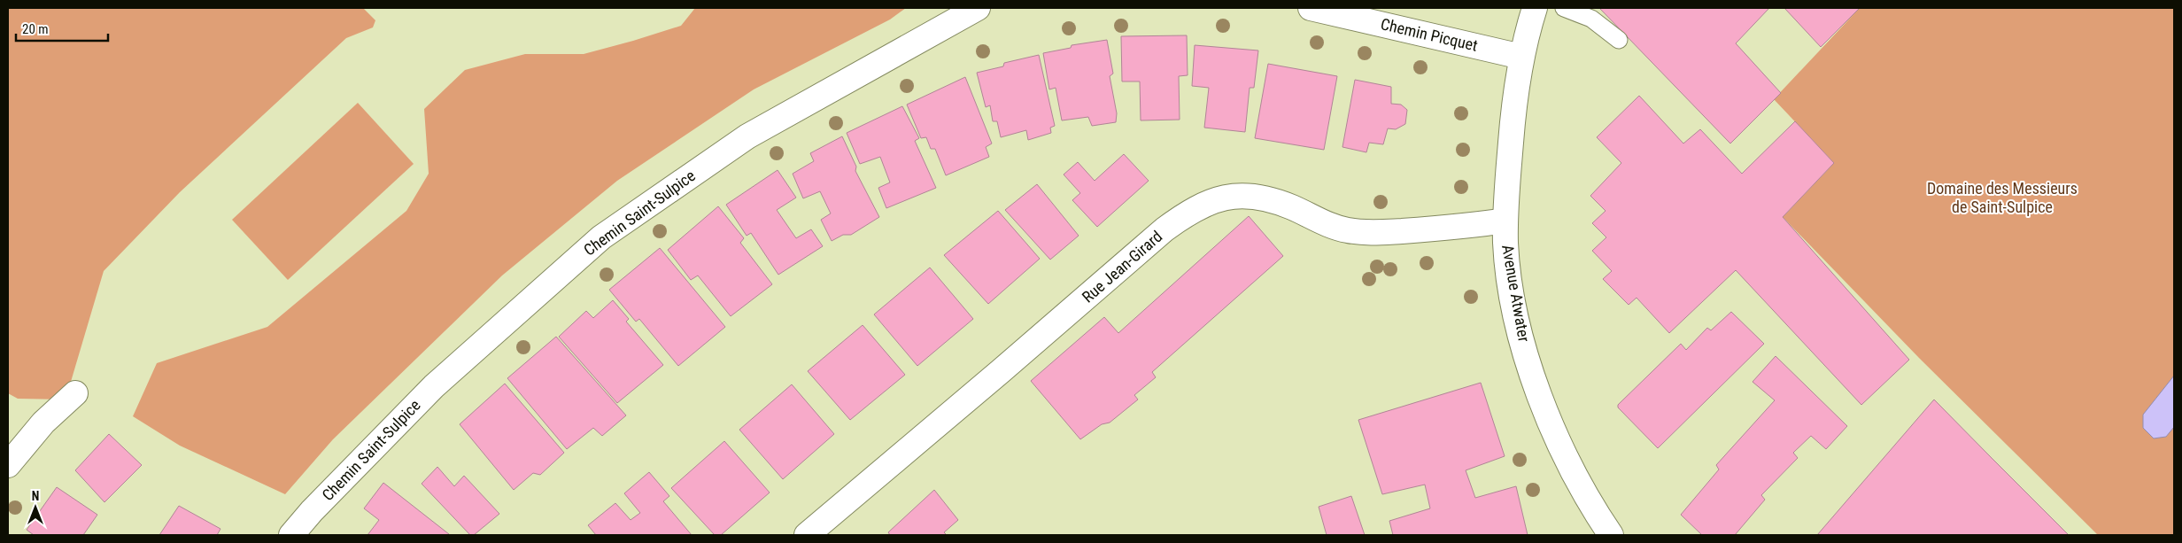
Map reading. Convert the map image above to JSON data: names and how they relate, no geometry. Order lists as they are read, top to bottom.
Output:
{
  "streets": {
    "street": [
      "Chemin Picquet",
      "Chemin Saint-Sulpice",
      "Rue Jean-Girard",
      "Avenue Atwater"
    ]
  },
  "crossings": [
    ["Chemin Picquet", "Avenue Atwater"],
    ["Rue Jean-Girard", "Avenue Atwater"]
  ],
  "parks": ["Domaine des Messieurs de Saint-Sulpice"],
  "scale_bar": "20 m",
  "north": "top"
}
